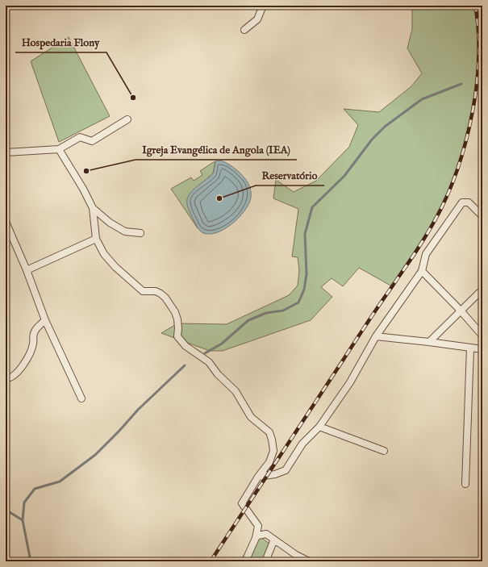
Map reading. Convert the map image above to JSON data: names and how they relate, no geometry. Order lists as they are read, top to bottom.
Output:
{
  "places": ["Hospedaria Flony", "Igreja Evangélica de Angola (IEA)", "Reservatório"]
}
